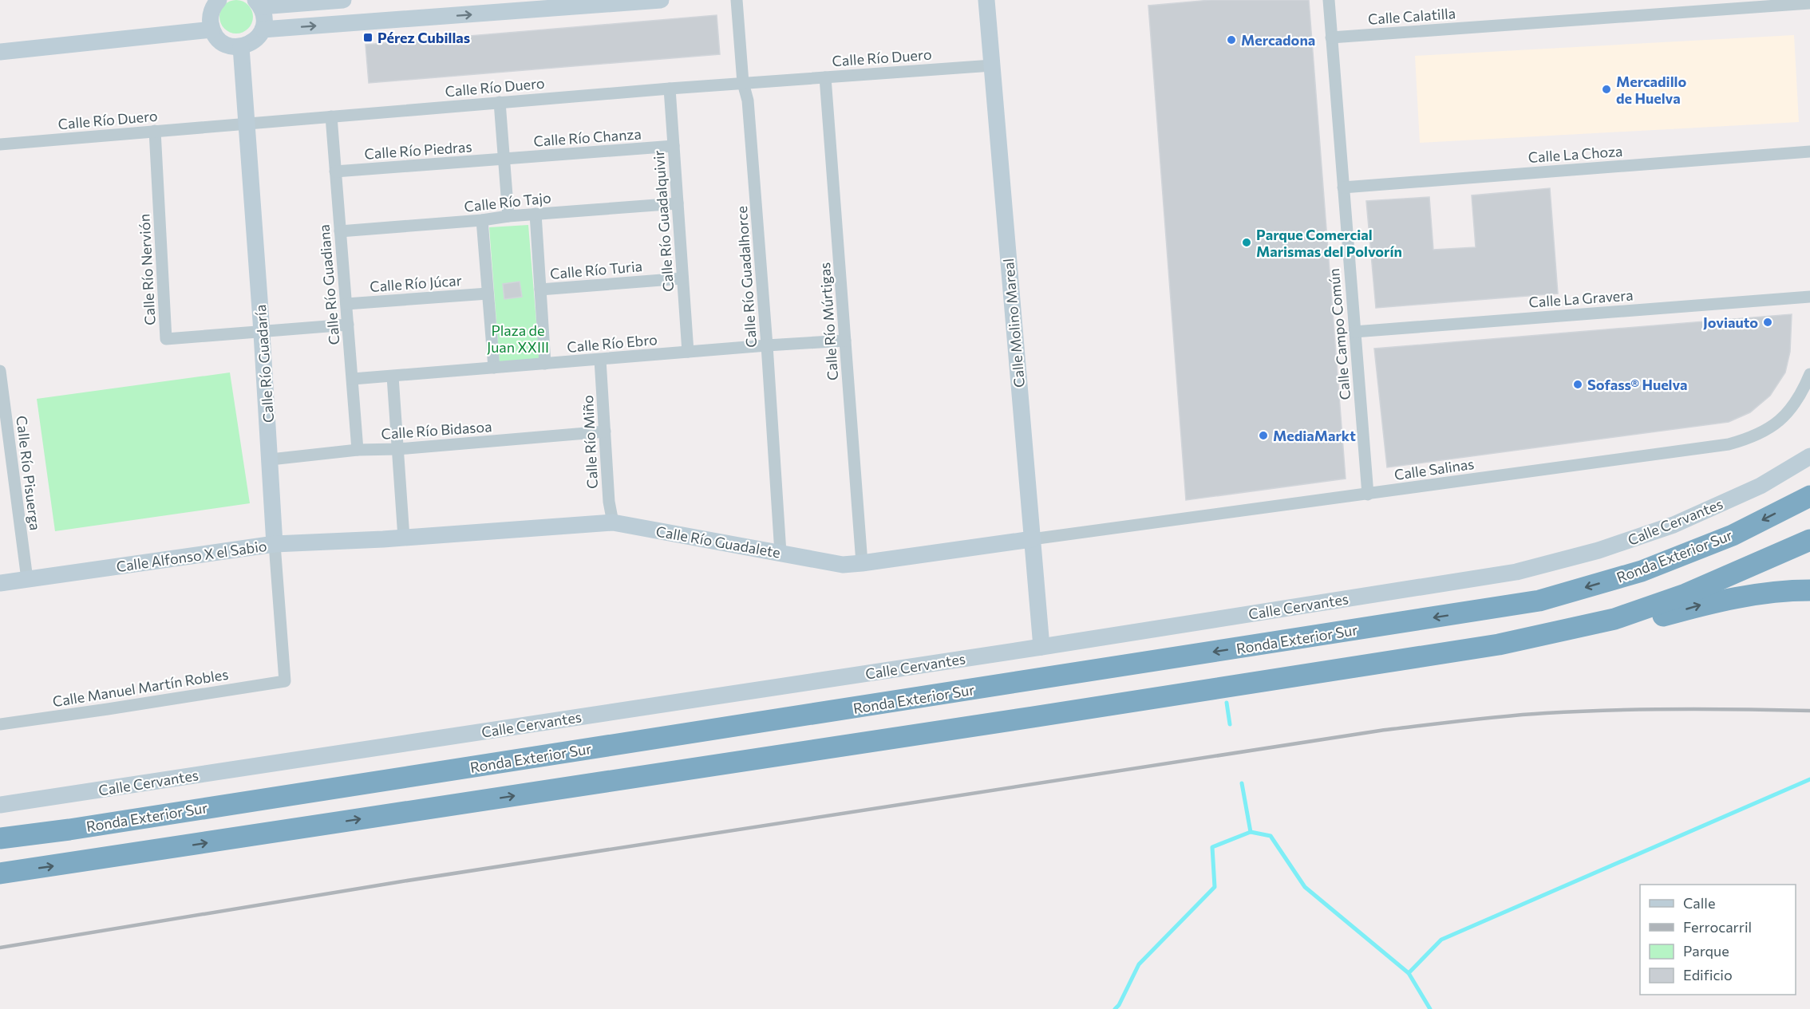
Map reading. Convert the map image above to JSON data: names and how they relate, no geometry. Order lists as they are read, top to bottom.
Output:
{
  "streets": {
    "highway": ["Ronda Exterior Sur"],
    "street": [
      "Calle Calatilla",
      "Calle Río Duero",
      "Calle Río Chanza",
      "Calle Río Piedras",
      "Calle La Choza",
      "Calle Río Tajo",
      "Calle Río Guadalquivir",
      "Calle Río Nervión",
      "Calle Río Turia",
      "Calle Río Guadalhorce",
      "Calle Río Júcar",
      "Calle Río Guadiana",
      "Calle La Gravera",
      "Calle Río Múrtigas",
      "Calle Molino Mareal",
      "Calle Campo Común",
      "Calle Río Ebro",
      "Calle Río Guadaría",
      "Calle Río Bidasoa",
      "Calle Río Miño",
      "Calle Salinas",
      "Calle Río Pisuerga",
      "Calle Cervantes",
      "Calle Río Guadalete",
      "Calle Alfonso X el Sabio",
      "Calle Manuel Martín Robles"
    ]
  },
  "crossings": [
    ["Calle Calatilla", "Calle Campo Común"],
    ["Calle Río Duero", "Calle Río Guadalquivir"],
    ["Calle Río Duero", "Calle Río Nervión"],
    ["Calle Río Duero", "Calle Río Guadalhorce"],
    ["Calle Río Duero", "Calle Río Guadiana"],
    ["Calle Río Duero", "Calle Río Múrtigas"],
    ["Calle Río Duero", "Calle Molino Mareal"],
    ["Calle Río Duero", "Calle Río Guadaría"],
    ["Calle Río Chanza", "Calle Río Piedras"],
    ["Calle Río Chanza", "Calle Río Guadalquivir"],
    ["Calle Río Piedras", "Calle Río Guadiana"],
    ["Calle La Choza", "Calle Campo Común"],
    ["Calle Río Tajo", "Calle Río Guadalquivir"],
    ["Calle Río Tajo", "Calle Río Guadiana"],
    ["Calle Río Guadalquivir", "Calle Río Turia"],
    ["Calle Río Guadalquivir", "Calle Río Ebro"],
    ["Calle Río Nervión", "Calle Río Guadiana"],
    ["Calle Río Nervión", "Calle Río Guadaría"],
    ["Calle Río Guadalhorce", "Calle Río Ebro"],
    ["Calle Río Guadalhorce", "Calle Río Guadalete"],
    ["Calle Río Júcar", "Calle Río Guadiana"],
    ["Calle Río Guadiana", "Calle Río Ebro"],
    ["Calle Río Guadiana", "Calle Río Bidasoa"],
    ["Calle La Gravera", "Calle Campo Común"],
    ["Calle Río Múrtigas", "Calle Río Ebro"],
    ["Calle Río Múrtigas", "Calle Río Guadalete"],
    ["Calle Molino Mareal", "Calle Salinas"],
    ["Calle Molino Mareal", "Calle Cervantes"],
    ["Calle Molino Mareal", "Calle Río Guadalete"],
    ["Calle Campo Común", "Calle Salinas"],
    ["Calle Río Ebro", "Calle Río Miño"],
    ["Calle Río Guadaría", "Calle Río Bidasoa"],
    ["Calle Río Guadaría", "Calle Alfonso X el Sabio"],
    ["Calle Río Guadaría", "Calle Manuel Martín Robles"],
    ["Calle Río Bidasoa", "Calle Río Miño"],
    ["Calle Río Miño", "Calle Río Guadalete"],
    ["Calle Salinas", "Calle Río Guadalete"],
    ["Calle Río Pisuerga", "Calle Alfonso X el Sabio"],
    ["Calle Río Guadalete", "Calle Alfonso X el Sabio"]
  ],
  "parks": ["Plaza de Juan XXIII"],
  "places": {
    "transit": ["Pérez Cubillas"],
    "other": [
      "Mercadona",
      "Mercadillo de Huelva",
      "Parque Comercial Marismas del Polvorín",
      "Joviauto",
      "Sofass® Huelva",
      "MediaMarkt"
    ]
  },
  "legend": [
    "Calle",
    "Ferrocarril",
    "Parque",
    "Edificio"
  ]
}
